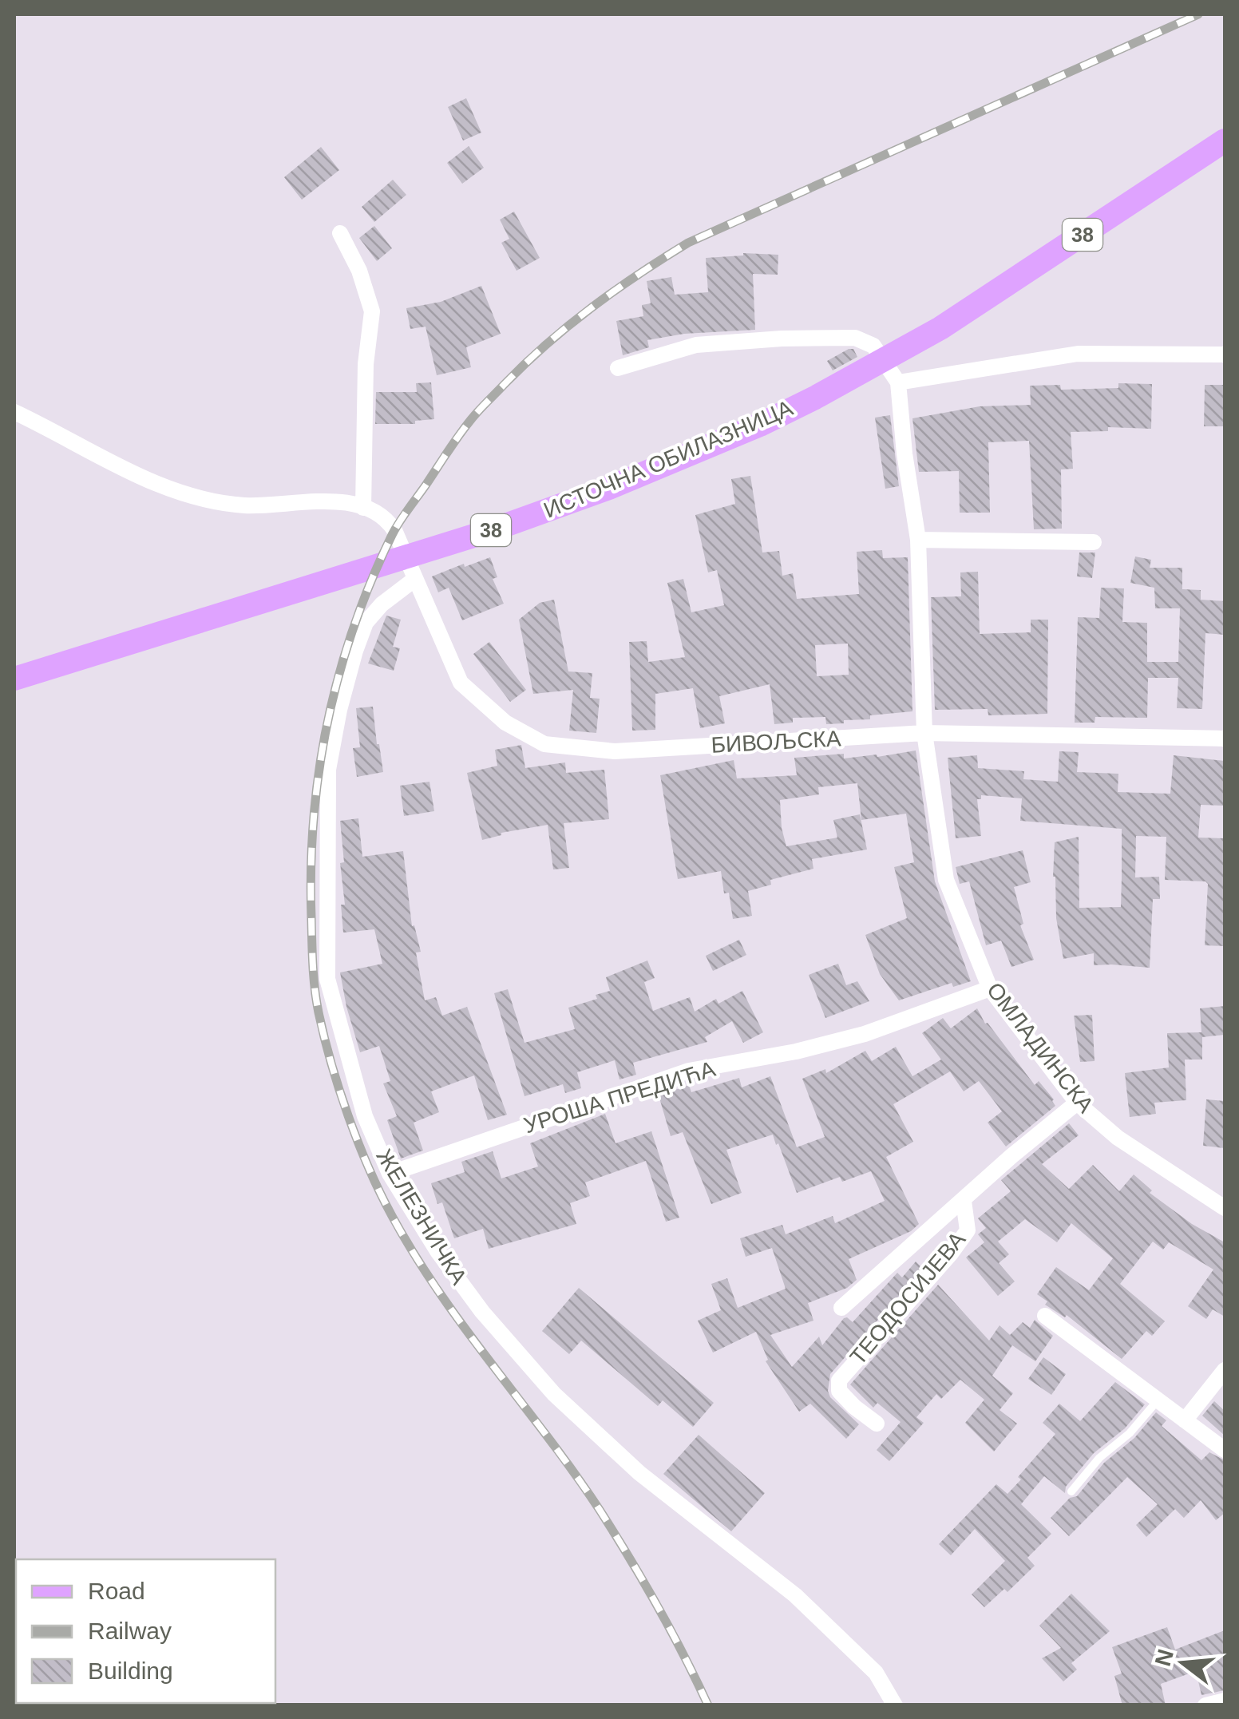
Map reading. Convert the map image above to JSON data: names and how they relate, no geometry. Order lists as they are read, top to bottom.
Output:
{
  "streets": {
    "main road": ["38", "ИСТОЧНА ОБИЛАЗНИЦА"],
    "street": [
      "БИВОЉСКА",
      "ОМЛАДИНСКА",
      "УРОША ПРЕДИЋА",
      "ЖЕЛЕЗНИЧКА",
      "ТЕОДОСИЈЕВА"
    ]
  },
  "crossings": [
    ["БИВОЉСКА", "ОМЛАДИНСКА"],
    ["БИВОЉСКА", "ЖЕЛЕЗНИЧКА"],
    ["ОМЛАДИНСКА", "УРОША ПРЕДИЋА"],
    ["ОМЛАДИНСКА", "ТЕОДОСИЈЕВА"],
    ["УРОША ПРЕДИЋА", "ЖЕЛЕЗНИЧКА"]
  ],
  "legend": ["Road", "Railway", "Building"],
  "north": "left"
}
